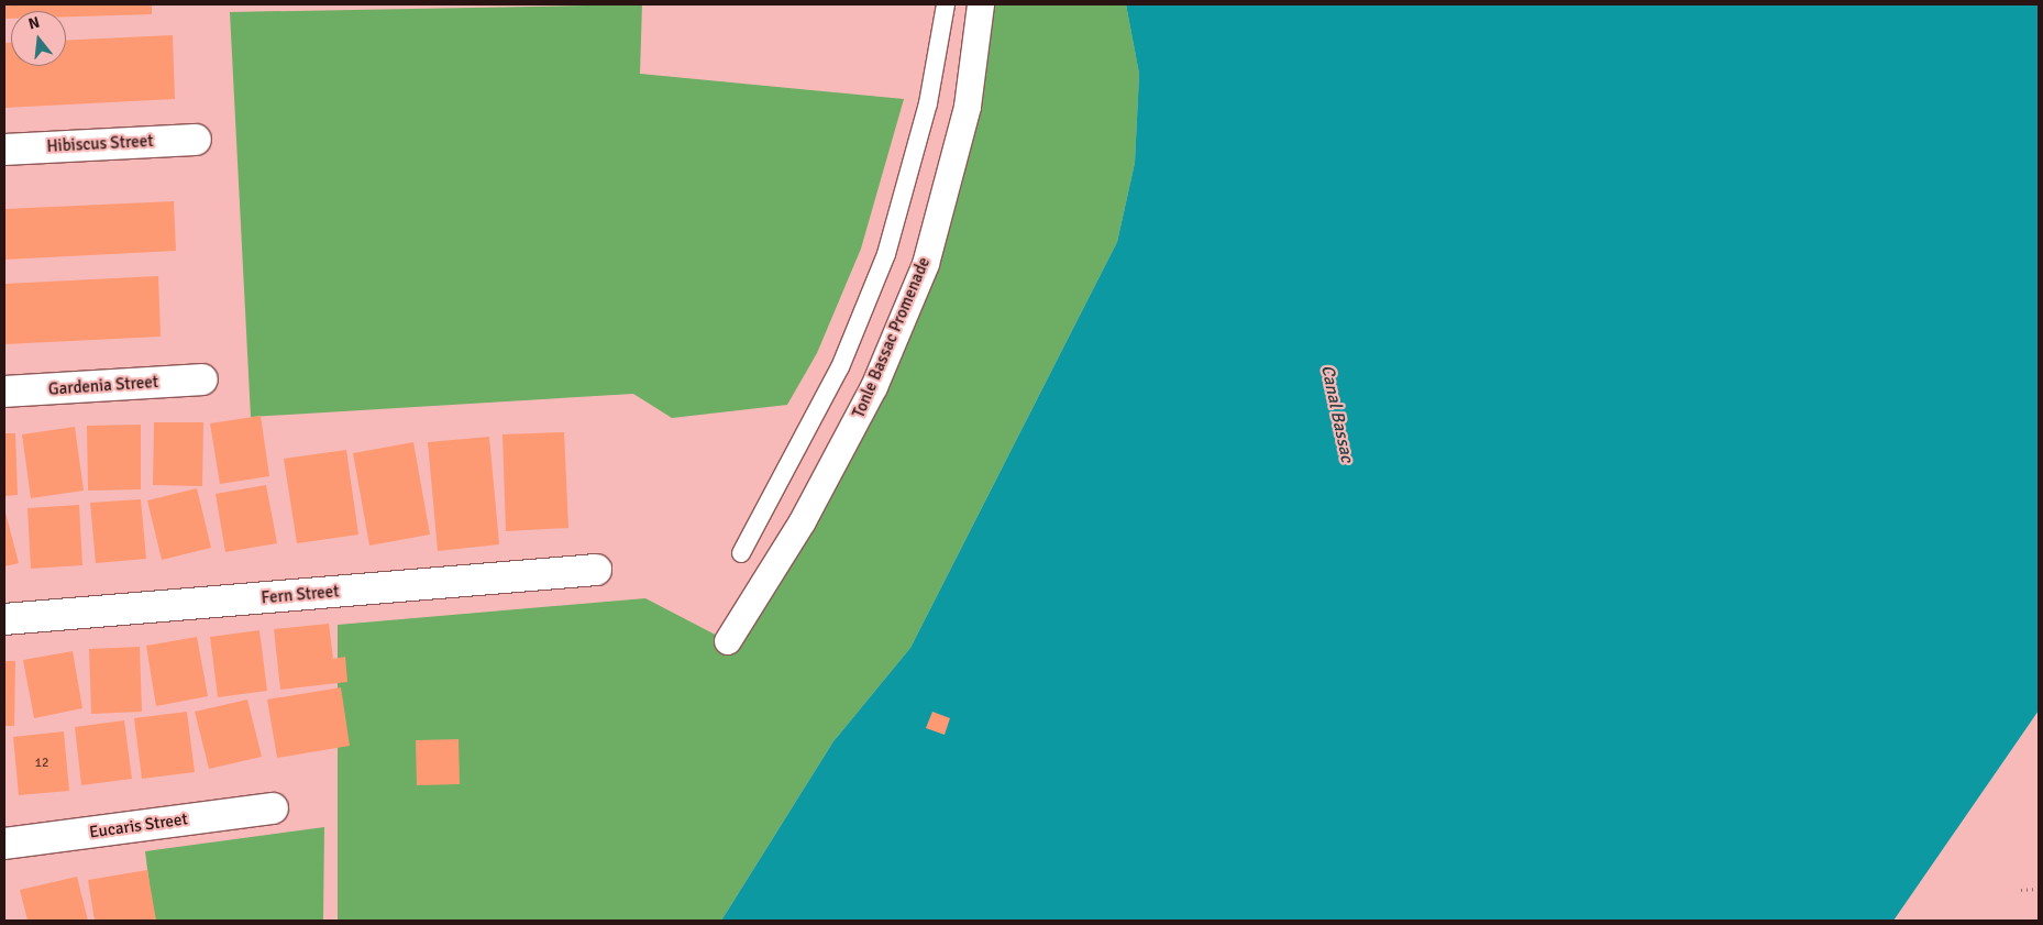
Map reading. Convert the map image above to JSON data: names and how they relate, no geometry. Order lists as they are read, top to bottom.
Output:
{
  "streets": {
    "street": [
      "Hibiscus Street",
      "Tonle Bassac Promenade",
      "Gardenia Street",
      "Fern Street",
      "Eucaris Street"
    ]
  },
  "water": ["Canal Bassac"],
  "house_numbers": ["12"],
  "north": "top"
}
